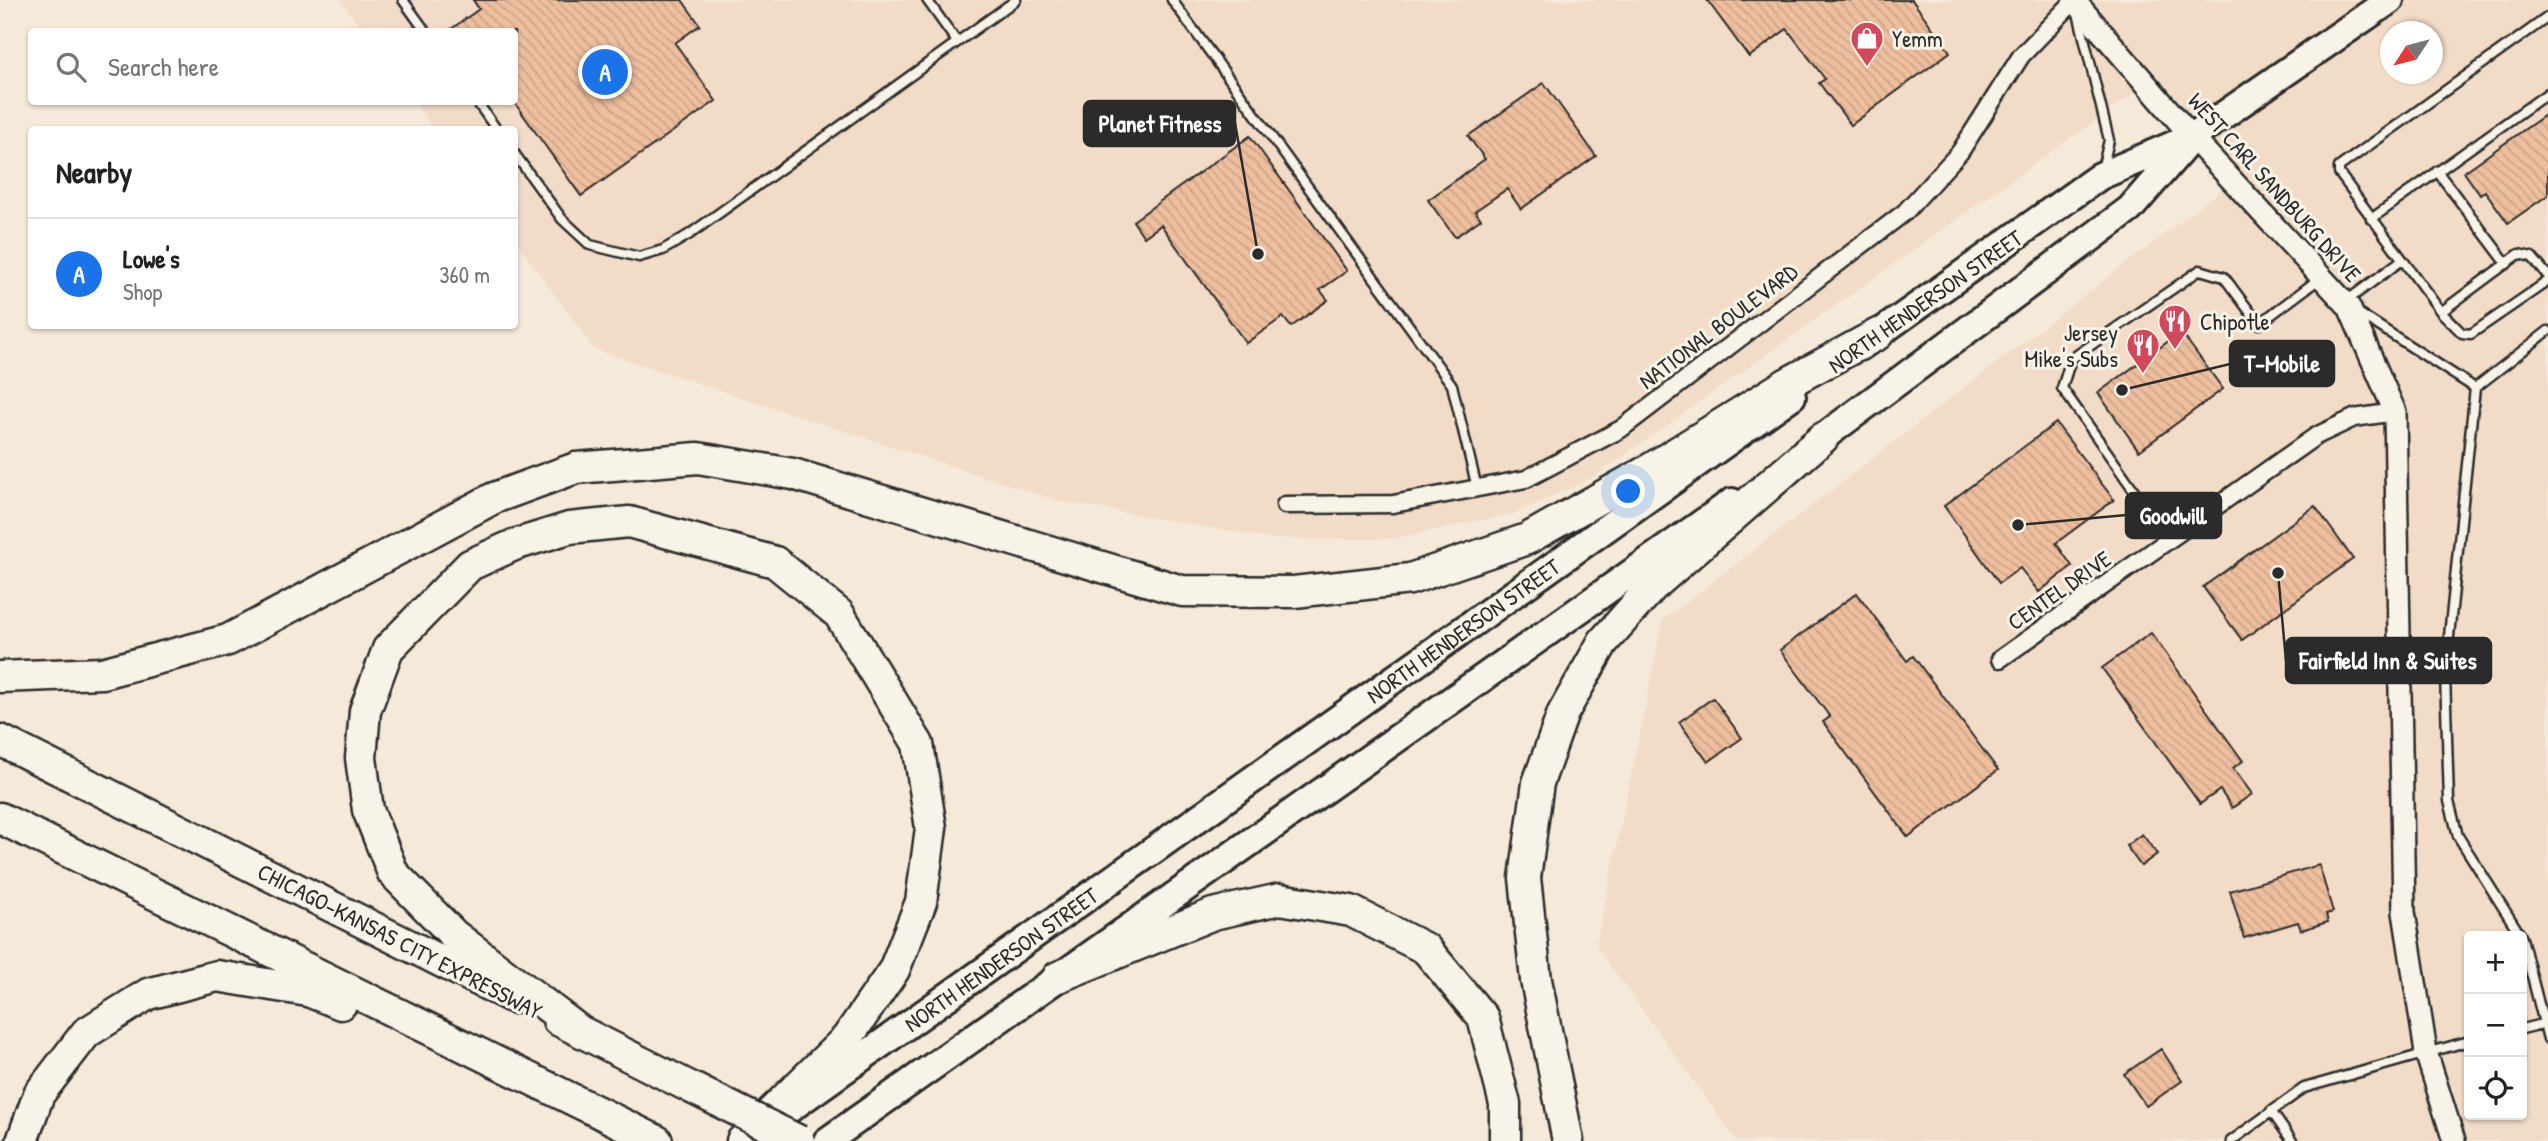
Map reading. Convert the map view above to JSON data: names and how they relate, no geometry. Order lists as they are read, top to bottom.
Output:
{
  "streets": {
    "highway": ["CHICAGO-KANSAS CITY EXPRESSWAY"],
    "main road": ["NORTH HENDERSON STREET"],
    "street": ["WEST CARL SANDBURG DRIVE", "NATIONAL BOULEVARD", "CENTEL DRIVE"]
  },
  "crossings": [
    ["WEST CARL SANDBURG DRIVE", "NORTH HENDERSON STREET"],
    ["WEST CARL SANDBURG DRIVE", "NATIONAL BOULEVARD"],
    ["WEST CARL SANDBURG DRIVE", "CENTEL DRIVE"]
  ],
  "places": {
    "shop": ["Yemm"],
    "other": [
      "Planet Fitness",
      "T-Mobile",
      "Goodwill",
      "Fairfield Inn & Suites"
    ],
    "restaurant": ["Chipotle", "Jersey Mike's Subs"]
  },
  "north": "bottom left",
  "page": {
    "search": "Search here",
    "pins": "A",
    "heading": "Nearby",
    "list": [
      {
        "mark": "A",
        "name": "Lowe's",
        "note": "Shop",
        "value": "360 m"
      }
    ],
    "map_buttons": ["+", "−"]
  }
}
